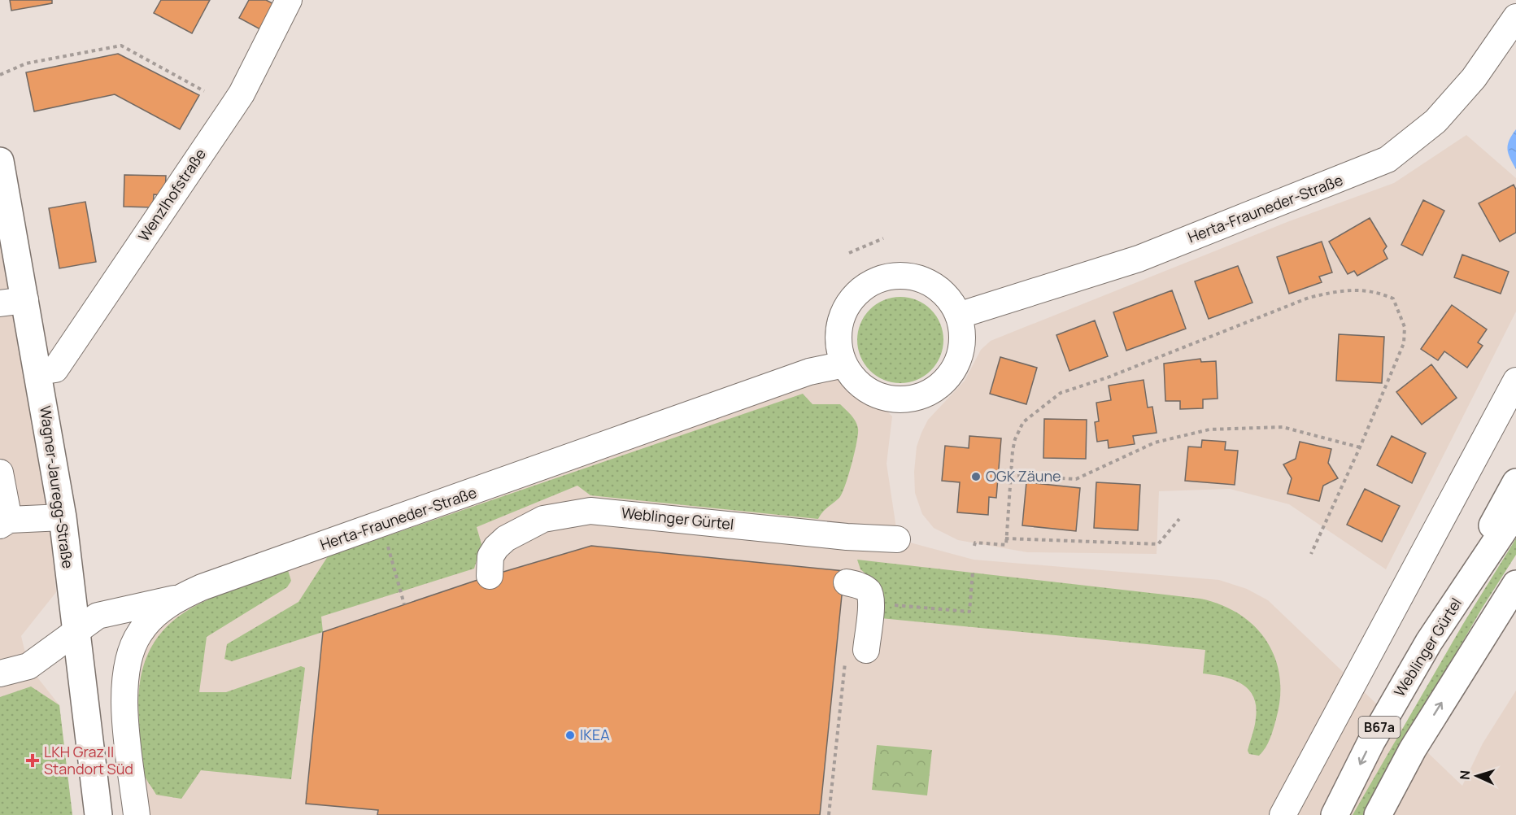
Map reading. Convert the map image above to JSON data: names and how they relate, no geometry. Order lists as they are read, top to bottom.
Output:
{
  "streets": {
    "main road": ["Wagner-Jauregg-Straße", "Weblinger Gürtel", "B67a"],
    "street": ["Wenzlhofstraße", "Herta-Frauneder-Straße"]
  },
  "crossings": [
    ["Wenzlhofstraße", "Wagner-Jauregg-Straße"]
  ],
  "places": {
    "other": ["OGK Zäune", "IKEA"],
    "health": ["LKH Graz II Standort Süd"]
  },
  "north": "left"
}
